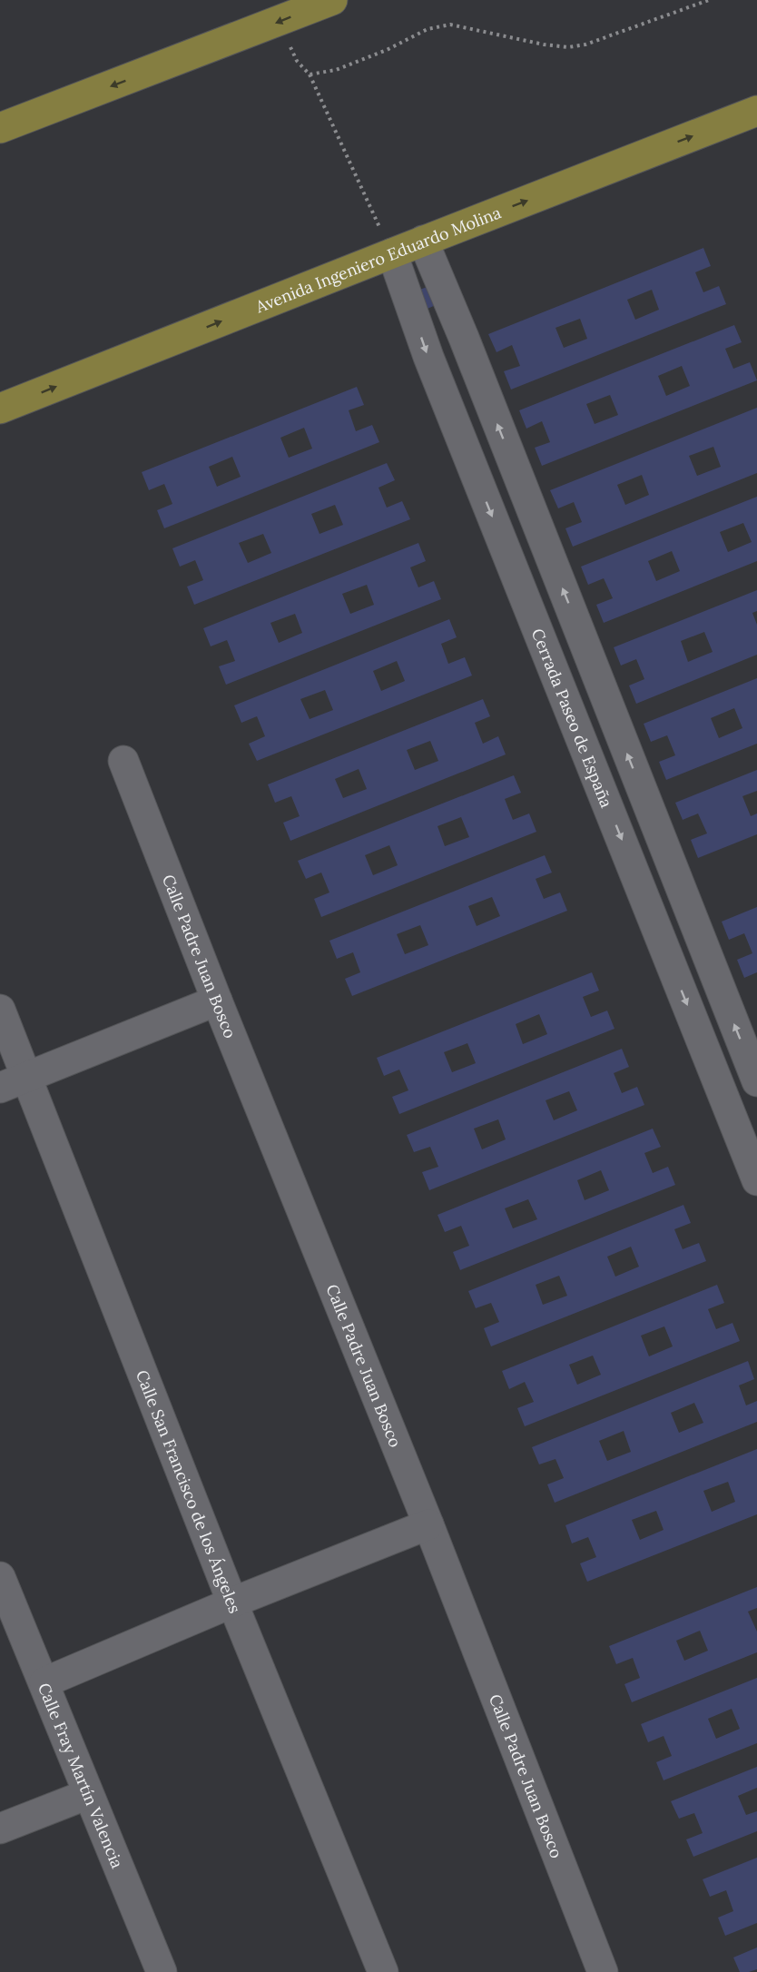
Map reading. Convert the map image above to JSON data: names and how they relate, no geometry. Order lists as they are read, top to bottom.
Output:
{
  "streets": {
    "main road": ["Avenida Ingeniero Eduardo Molina"],
    "street": [
      "Cerrada Paseo de España",
      "Calle Padre Juan Bosco",
      "Calle San Francisco de los Ángeles",
      "Calle Fray Martín Valencia"
    ]
  },
  "crossings": [
    ["Avenida Ingeniero Eduardo Molina", "Cerrada Paseo de España"]
  ]
}
